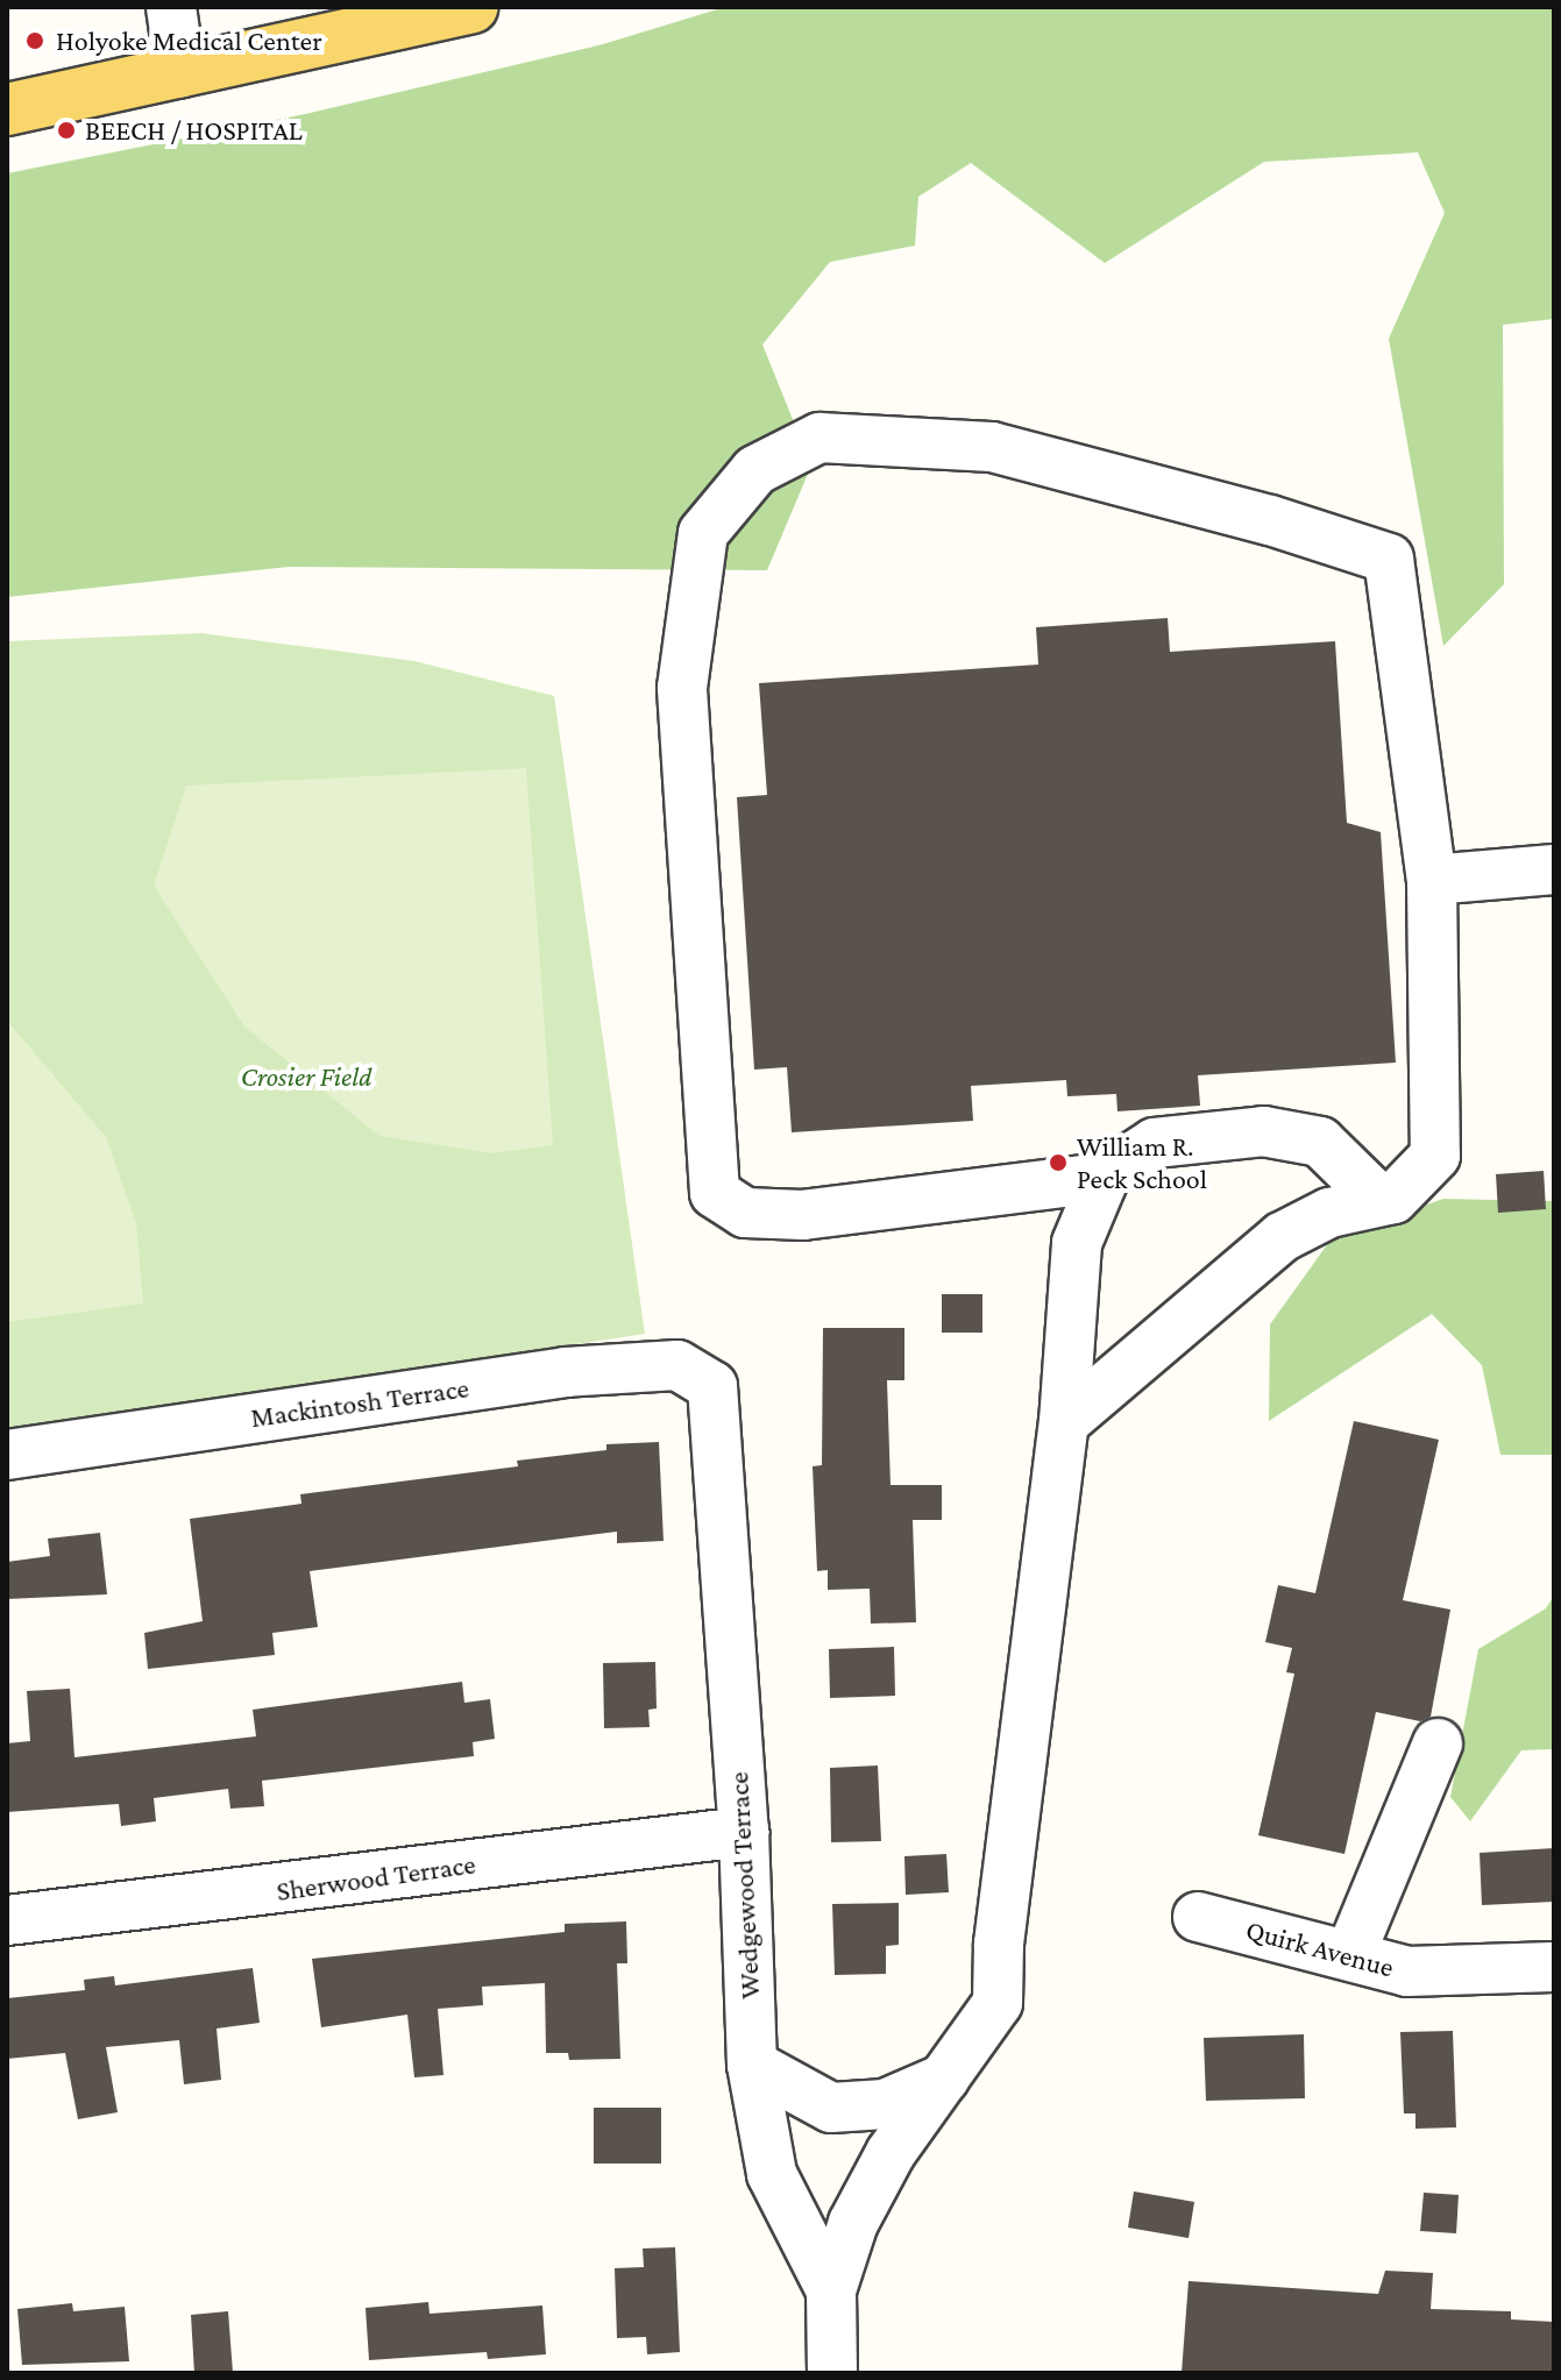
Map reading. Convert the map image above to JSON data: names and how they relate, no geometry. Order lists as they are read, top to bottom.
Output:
{
  "streets": {
    "street": [
      "Mackintosh Terrace",
      "Sherwood Terrace",
      "Wedgewood Terrace",
      "Quirk Avenue"
    ]
  },
  "crossings": [
    ["Mackintosh Terrace", "Wedgewood Terrace"],
    ["Sherwood Terrace", "Wedgewood Terrace"]
  ],
  "parks": ["Crosier Field"],
  "places": ["Holyoke Medical Center", "BEECH / HOSPITAL", "William R. Peck School"]
}
